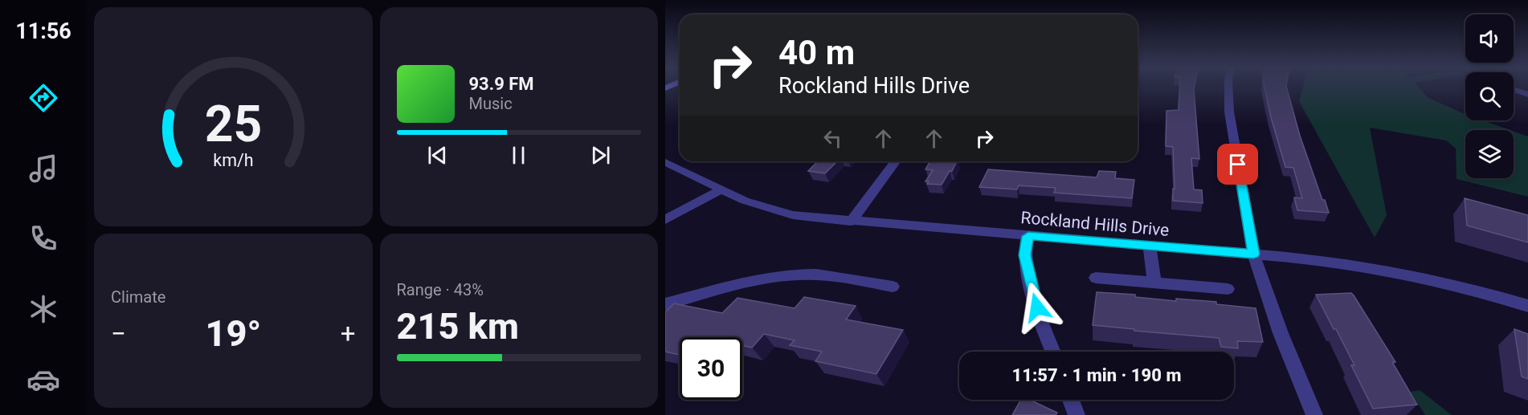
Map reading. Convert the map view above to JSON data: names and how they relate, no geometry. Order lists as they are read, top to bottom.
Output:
{
  "streets": {
    "street": ["Rockland Hills Drive"]
  },
  "page": {
    "tabs": "11:56",
    "turn": ["40 m", "Rockland Hills Drive"],
    "song": ["93.9 FM", "Music"],
    "tile": [
      "Climate",
      ["Range · 43%", "215 km"]
    ],
    "heat": ["−", "19°", "+"],
    "limit": "30",
    "trip": "11:57 · 1 min · 190 m",
    "gauge": ["25", "km/h"]
  }
}
